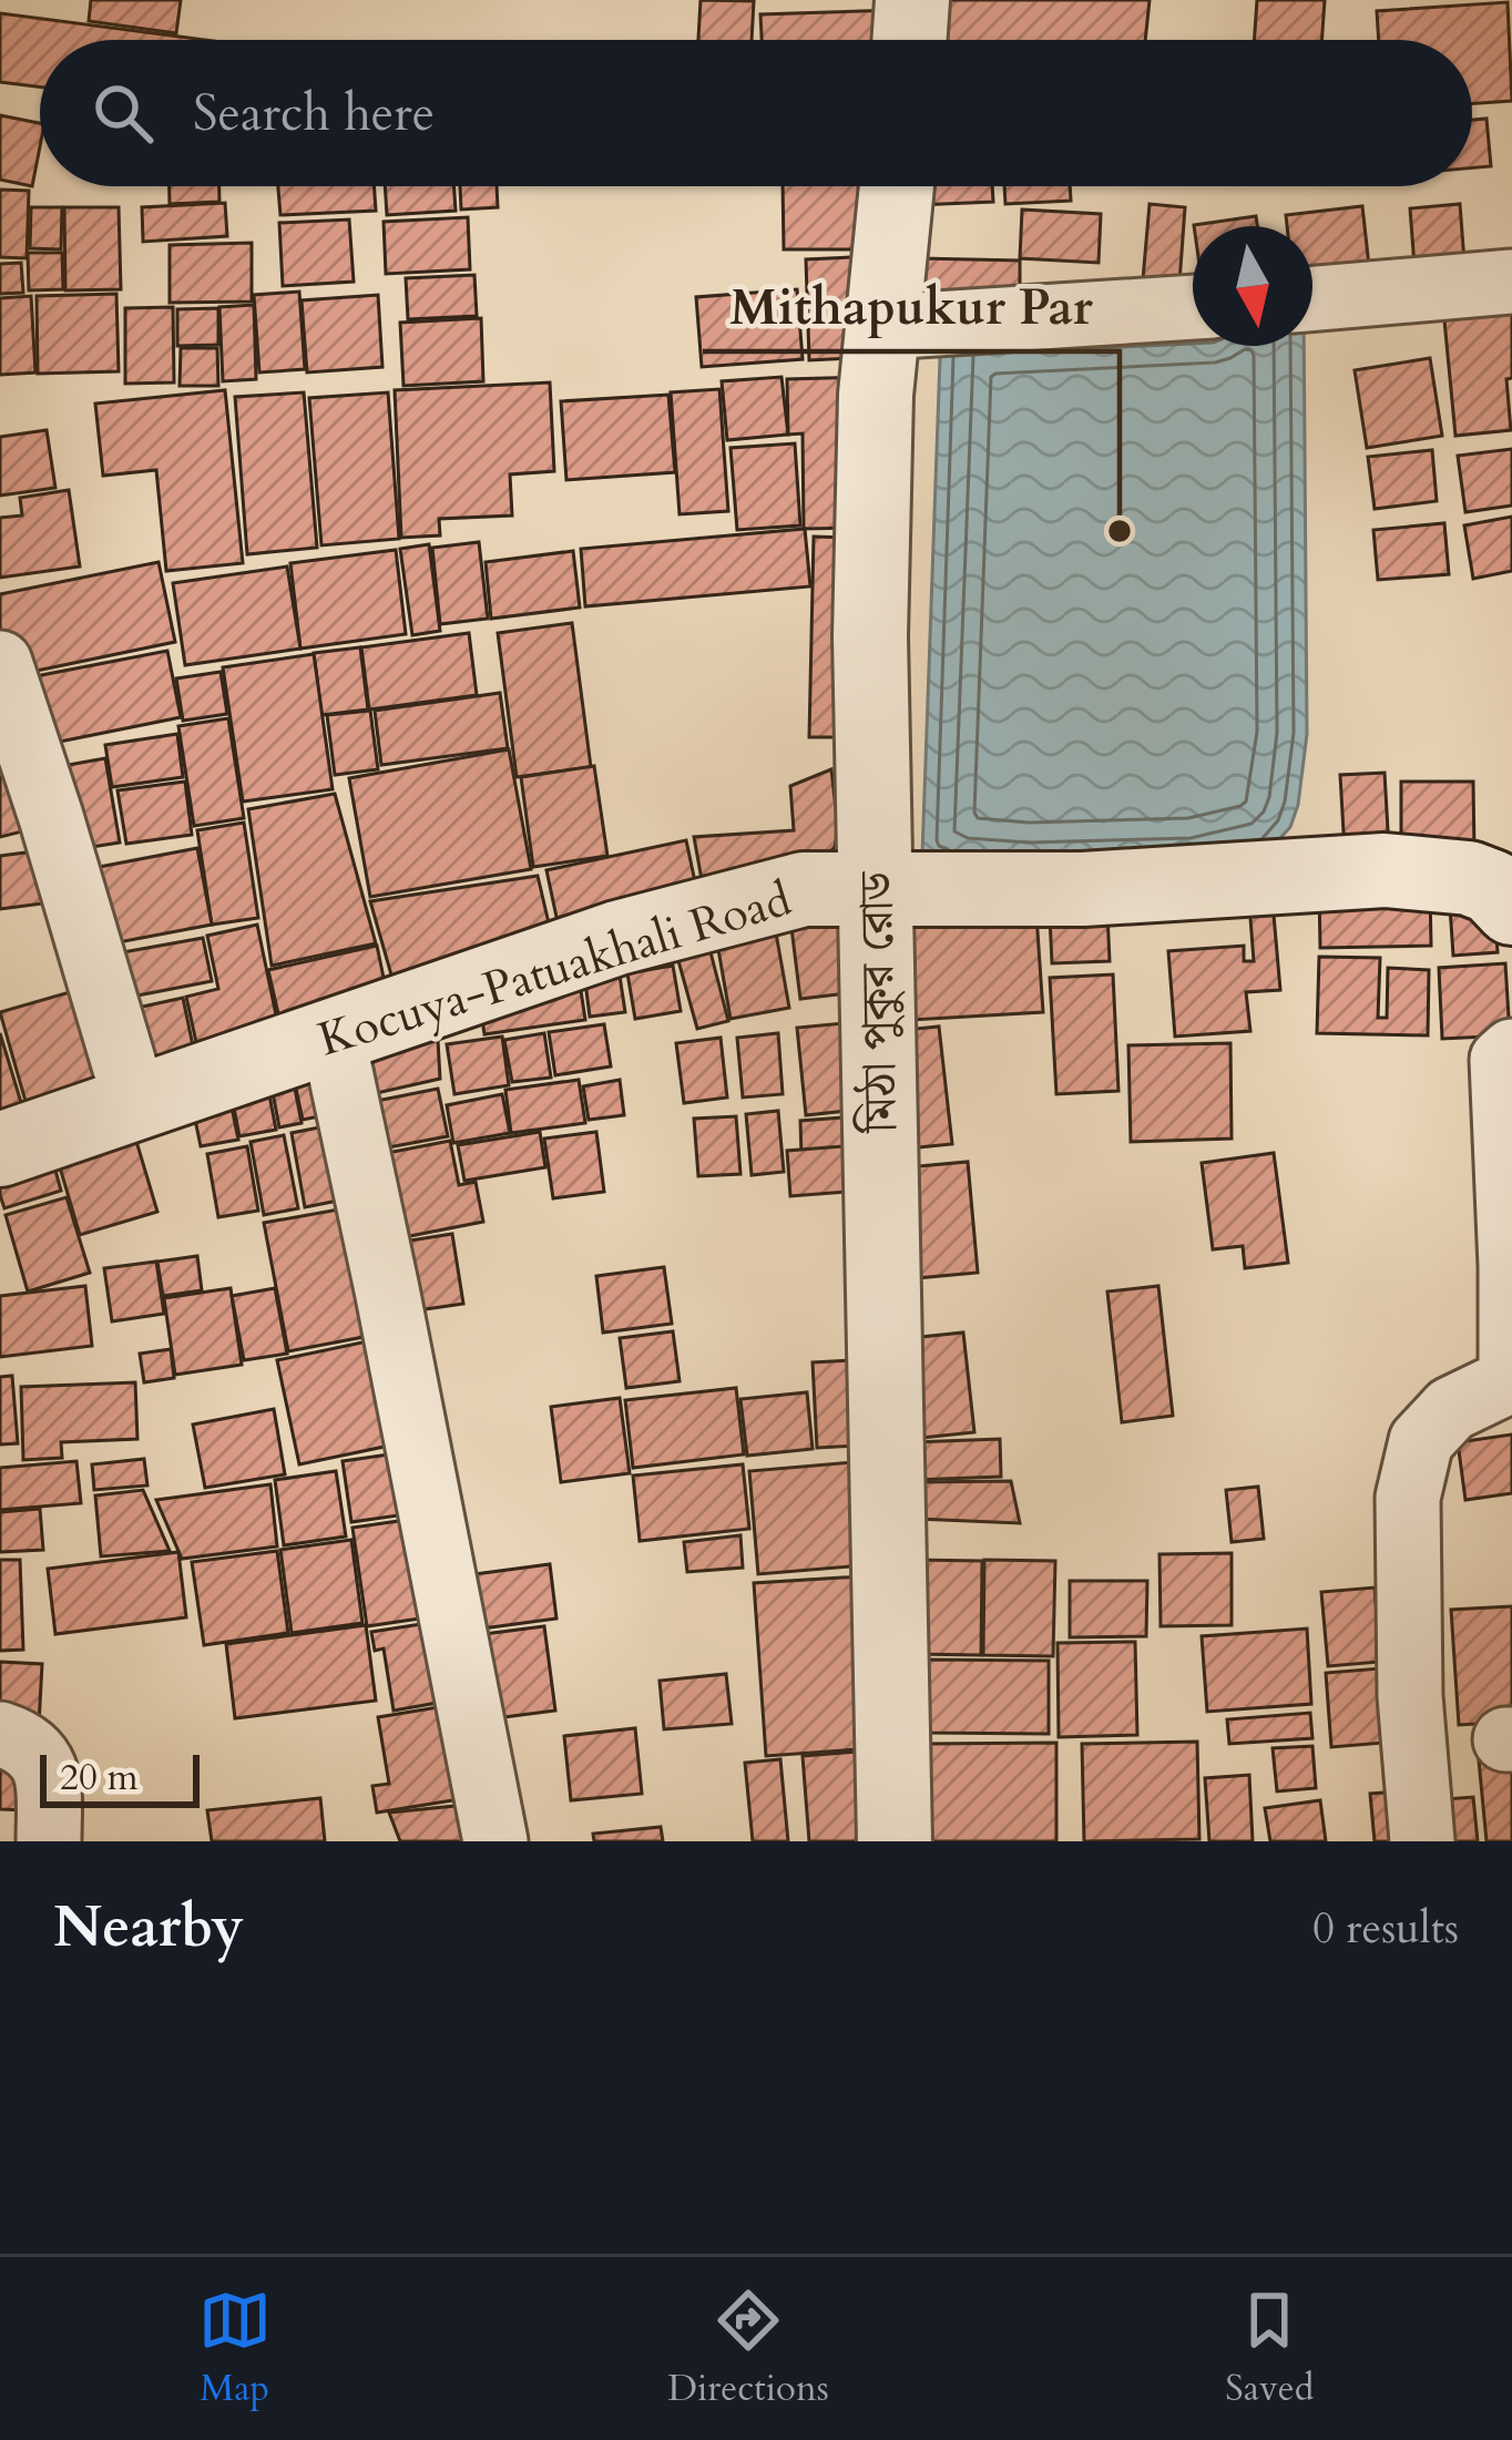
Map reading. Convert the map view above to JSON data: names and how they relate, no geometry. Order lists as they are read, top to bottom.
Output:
{
  "streets": {
    "street": ["Kocuya-Patuakhali Road", "মিঠা পুকুর রোড"]
  },
  "crossings": [
    ["Kocuya-Patuakhali Road", "মিঠা পুকুর রোড"]
  ],
  "places": ["Mithapukur Par"],
  "scale_bar": "20 m",
  "north": "bottom",
  "page": {
    "search": "Search here",
    "scale": "20 m",
    "heading": ["Nearby", "0 results"],
    "nav": ["Map", "Directions", "Saved"]
  }
}
